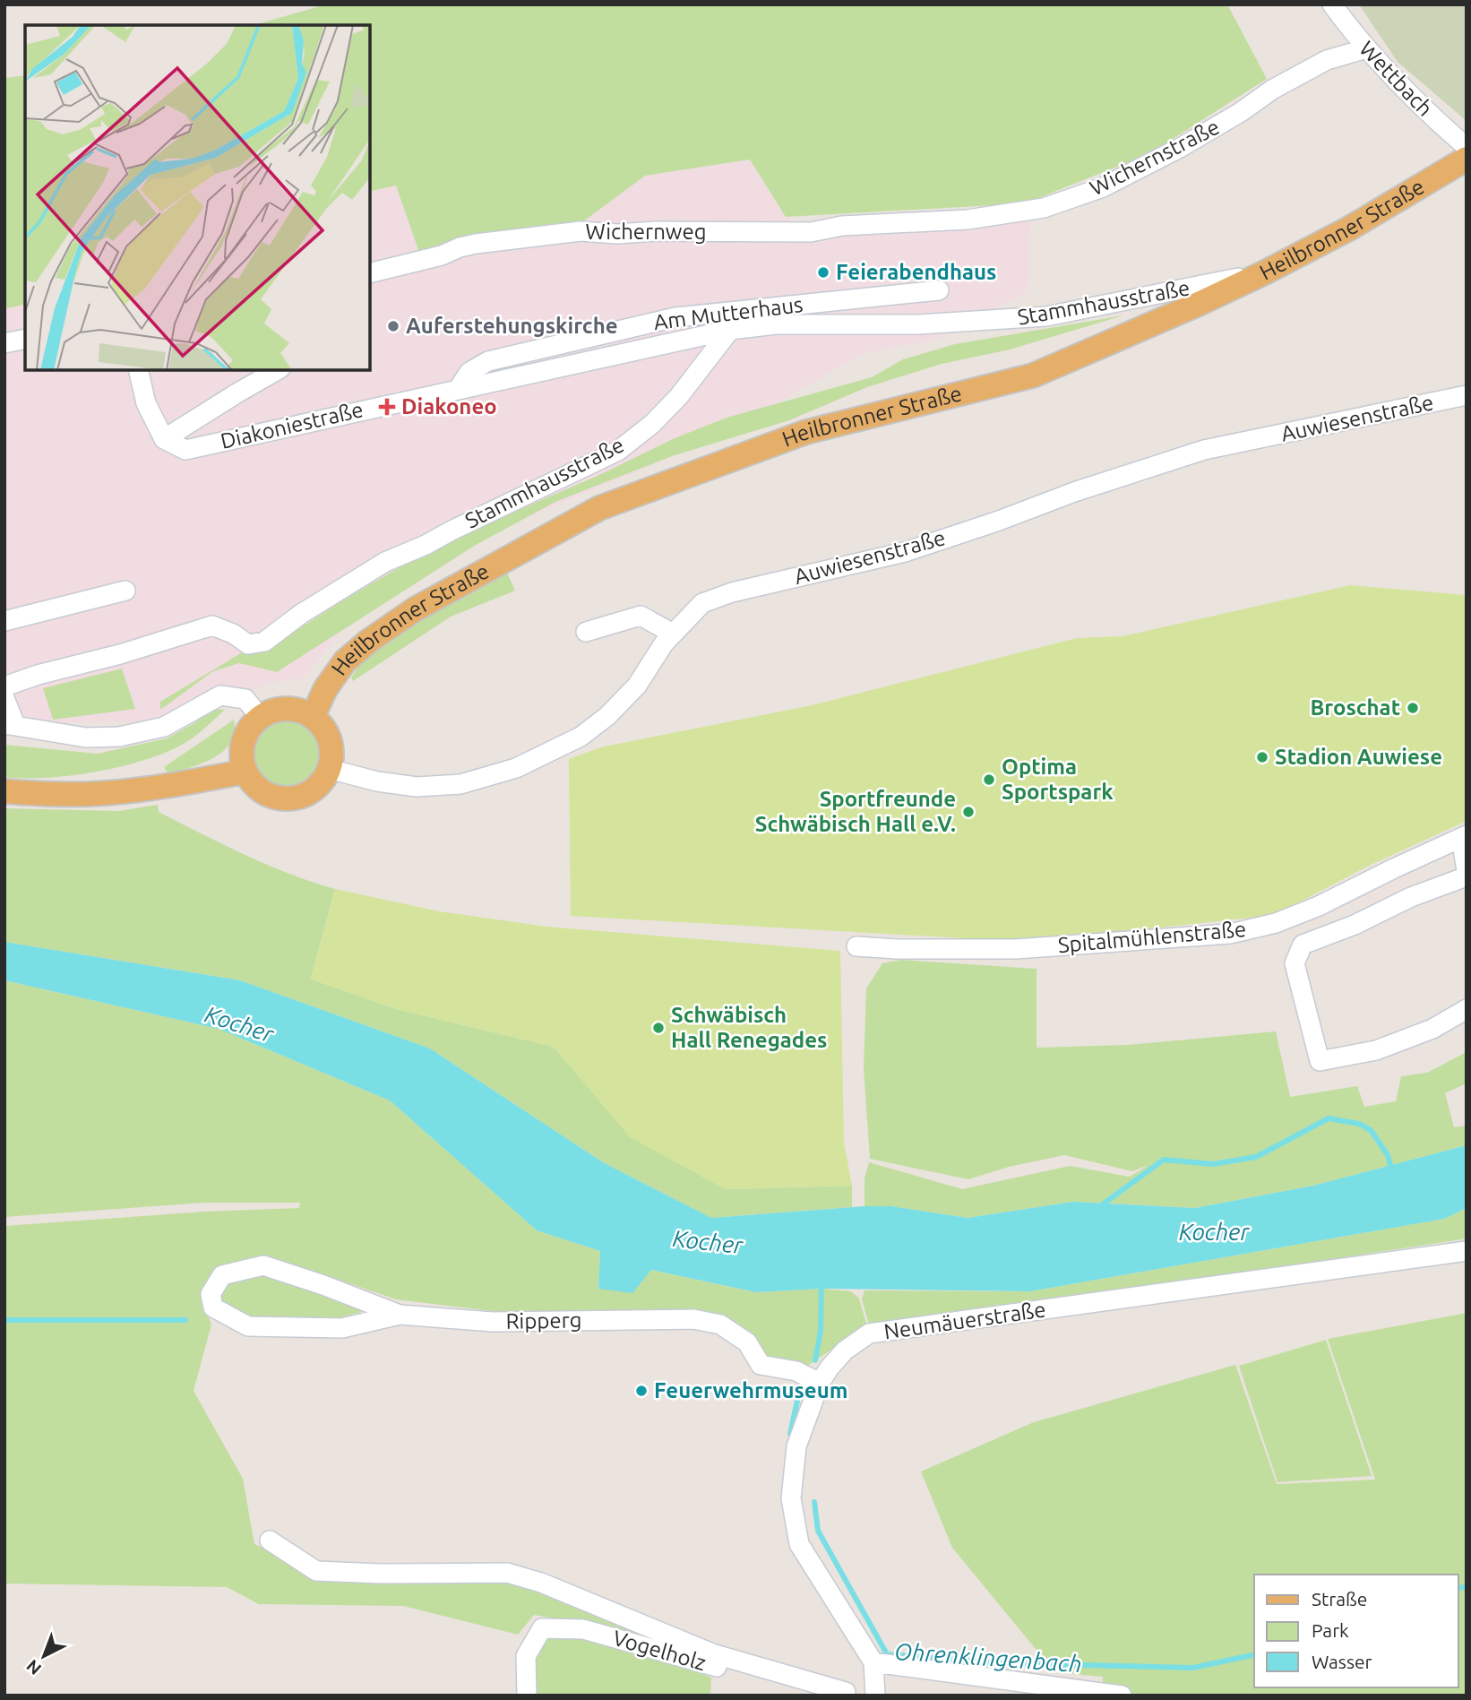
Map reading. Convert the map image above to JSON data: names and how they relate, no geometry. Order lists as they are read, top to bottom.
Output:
{
  "streets": {
    "main road": ["Heilbronner Straße"],
    "street": [
      "Wettbach",
      "Wichernstraße",
      "Wichernweg",
      "Stammhausstraße",
      "Am Mutterhaus",
      "Auwiesenstraße",
      "Diakoniestraße",
      "Spitalmühlenstraße",
      "Ripperg",
      "Neumäuerstraße",
      "Vogelholz"
    ]
  },
  "crossings": [
    ["Wettbach", "Wichernstraße"],
    ["Wichernstraße", "Wichernweg"],
    ["Heilbronner Straße", "Stammhausstraße"],
    ["Heilbronner Straße", "Auwiesenstraße"],
    ["Stammhausstraße", "Diakoniestraße"],
    ["Am Mutterhaus", "Diakoniestraße"],
    ["Ripperg", "Neumäuerstraße"]
  ],
  "water": ["Kocher", "Ohrenklingenbach"],
  "places": {
    "other": [
      "Feierabendhaus",
      "Auferstehungskirche",
      "Broschat",
      "Stadion Auwiese",
      "Optima Sportspark",
      "Sportfreunde Schwäbisch Hall e.V.",
      "Schwäbisch Hall Renegades",
      "Feuerwehrmuseum"
    ],
    "health": ["Diakoneo"]
  },
  "legend": ["Straße", "Park", "Wasser"],
  "north": "bottom left"
}
